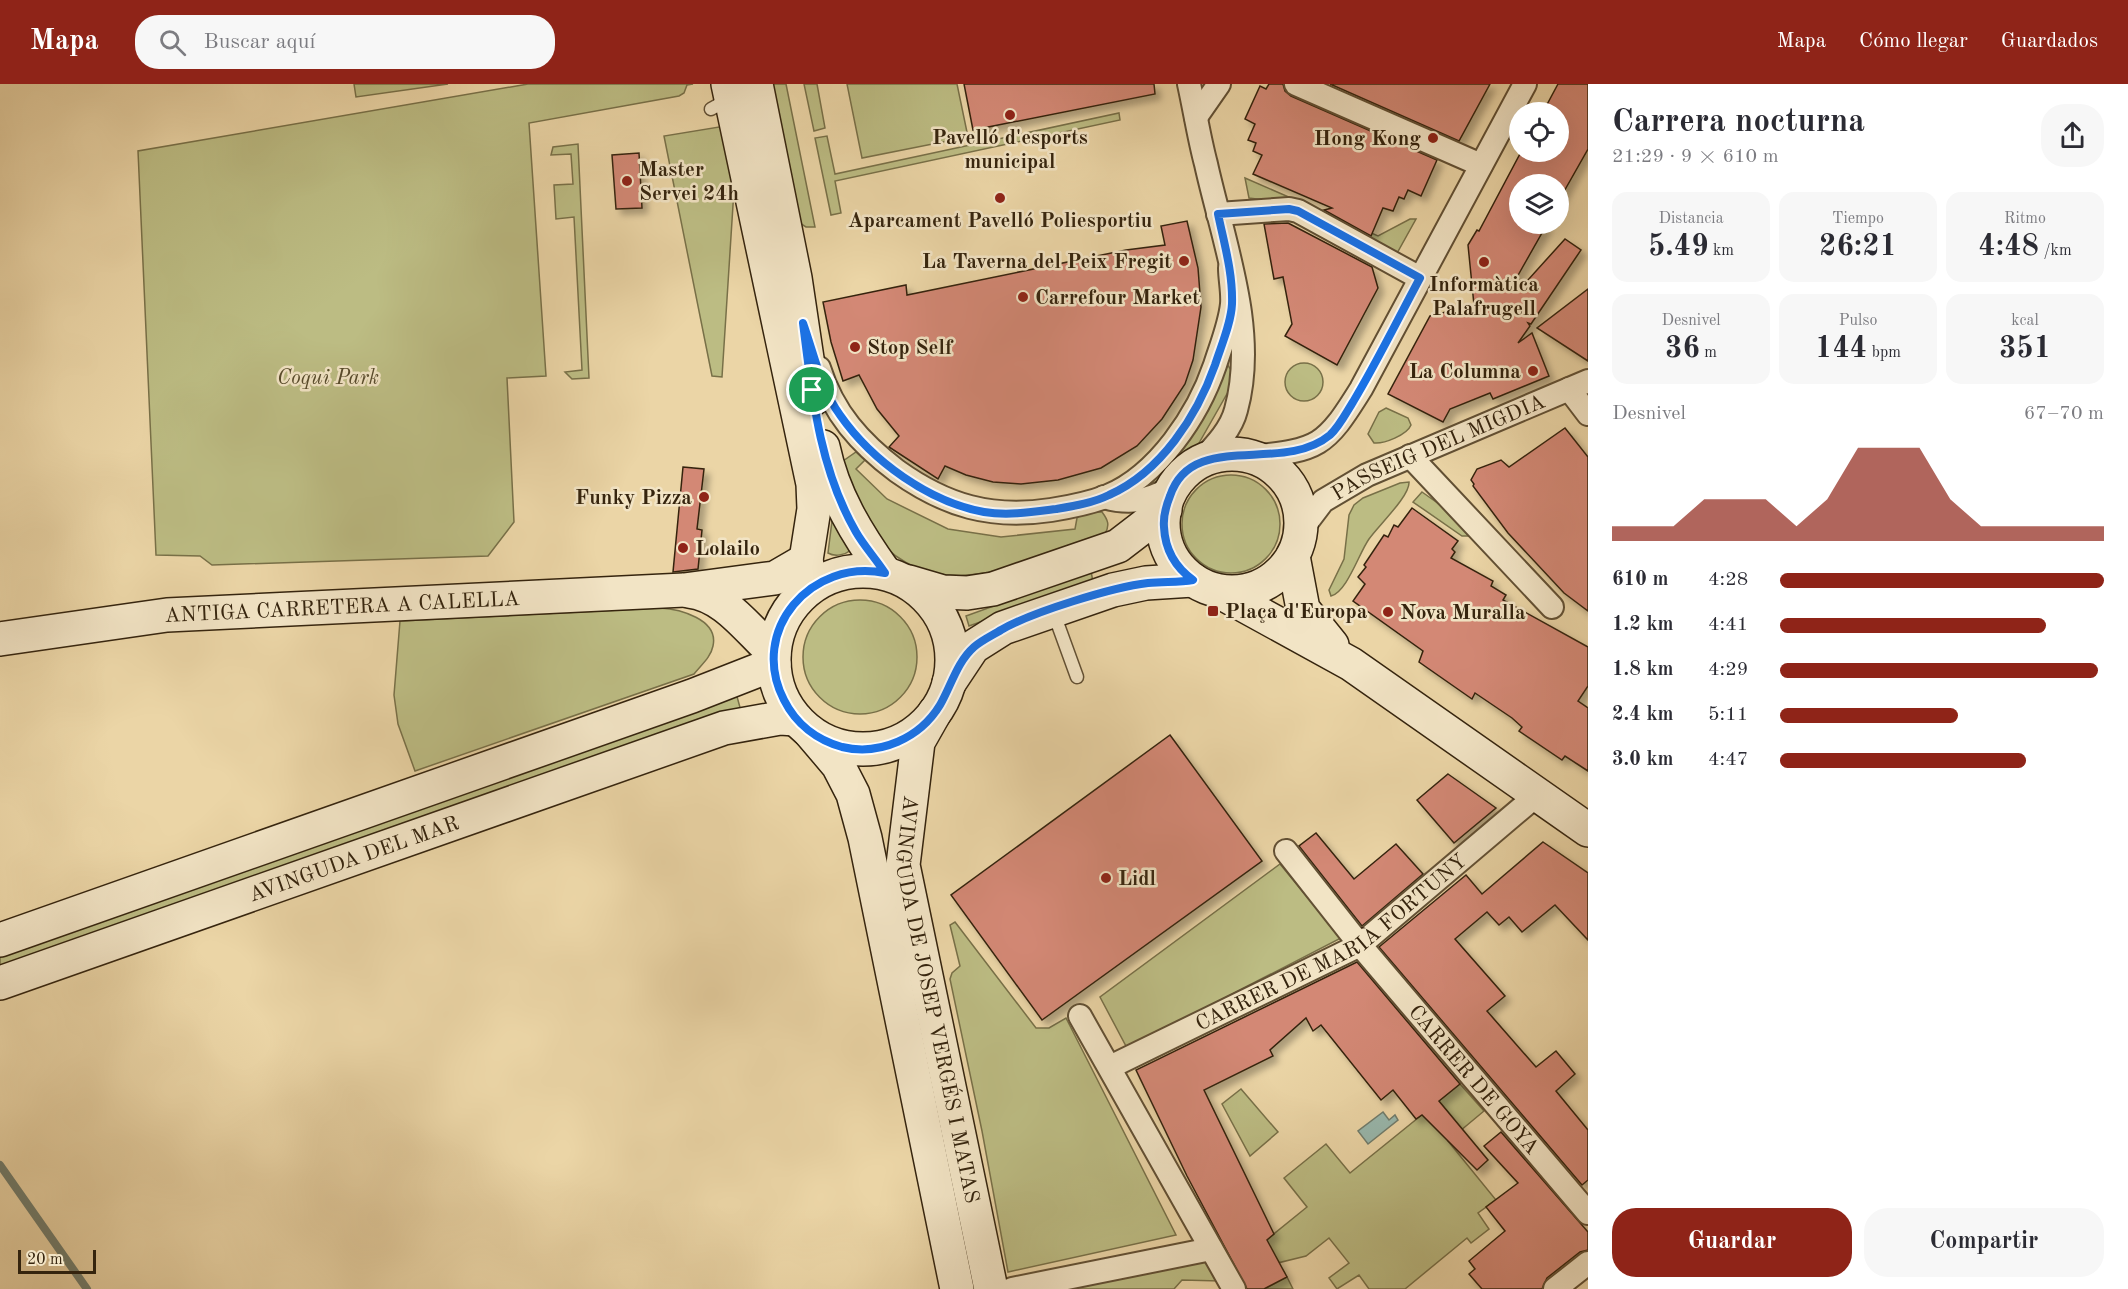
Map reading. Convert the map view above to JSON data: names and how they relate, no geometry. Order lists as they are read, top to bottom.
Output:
{
  "streets": {
    "street": [
      "PASSEIG DEL MIGDIA",
      "ANTIGA CARRETERA A CALELLA",
      "AVINGUDA DEL MAR",
      "CARRER DE MARIÀ FORTUNY",
      "AVINGUDA DE JOSEP VERGÉS I MATAS",
      "CARRER DE GOYA"
    ]
  },
  "crossings": [
    ["ANTIGA CARRETERA A CALELLA", "AVINGUDA DEL MAR"],
    ["ANTIGA CARRETERA A CALELLA", "AVINGUDA DE JOSEP VERGÉS I MATAS"],
    ["AVINGUDA DEL MAR", "AVINGUDA DE JOSEP VERGÉS I MATAS"],
    ["CARRER DE MARIÀ FORTUNY", "CARRER DE GOYA"]
  ],
  "parks": ["Coqui Park"],
  "places": {
    "other": [
      "Pavelló d'esports municipal",
      "Hong Kong",
      "Master Servei 24h",
      "Aparcament Pavelló Poliesportiu",
      "La Taverna del Peix Fregit",
      "Informàtica Palafrugell",
      "Carrefour Market",
      "Stop Self",
      "La Columna",
      "Funky Pizza",
      "Lolailo",
      "Nova Muralla",
      "Lidl"
    ],
    "transit": ["Plaça d'Europa"]
  },
  "scale_bar": "20 m",
  "page": {
    "header": "Mapa",
    "search": "Buscar aquí",
    "nav": ["Mapa", "Cómo llegar", "Guardados"],
    "heading": ["Carrera nocturna", "21:29 · 9 × 610 m"],
    "stats": [
      ["Distancia", "5.49 km"],
      ["Tiempo", "26:21"],
      ["Ritmo", "4:48 /km"],
      ["Desnivel", "36 m"],
      ["Pulso", "144 bpm"],
      ["kcal", "351"]
    ],
    "chart": ["Desnivel", "67–70 m"],
    "list": [
      {
        "name": "610 m",
        "note": "4:28"
      },
      {
        "name": "1.2 km",
        "note": "4:41"
      },
      {
        "name": "1.8 km",
        "note": "4:29"
      },
      {
        "name": "2.4 km",
        "note": "5:11"
      },
      {
        "name": "3.0 km",
        "note": "4:47"
      }
    ],
    "buttons": ["Guardar", "Compartir"],
    "scale": "20 m"
  }
}
